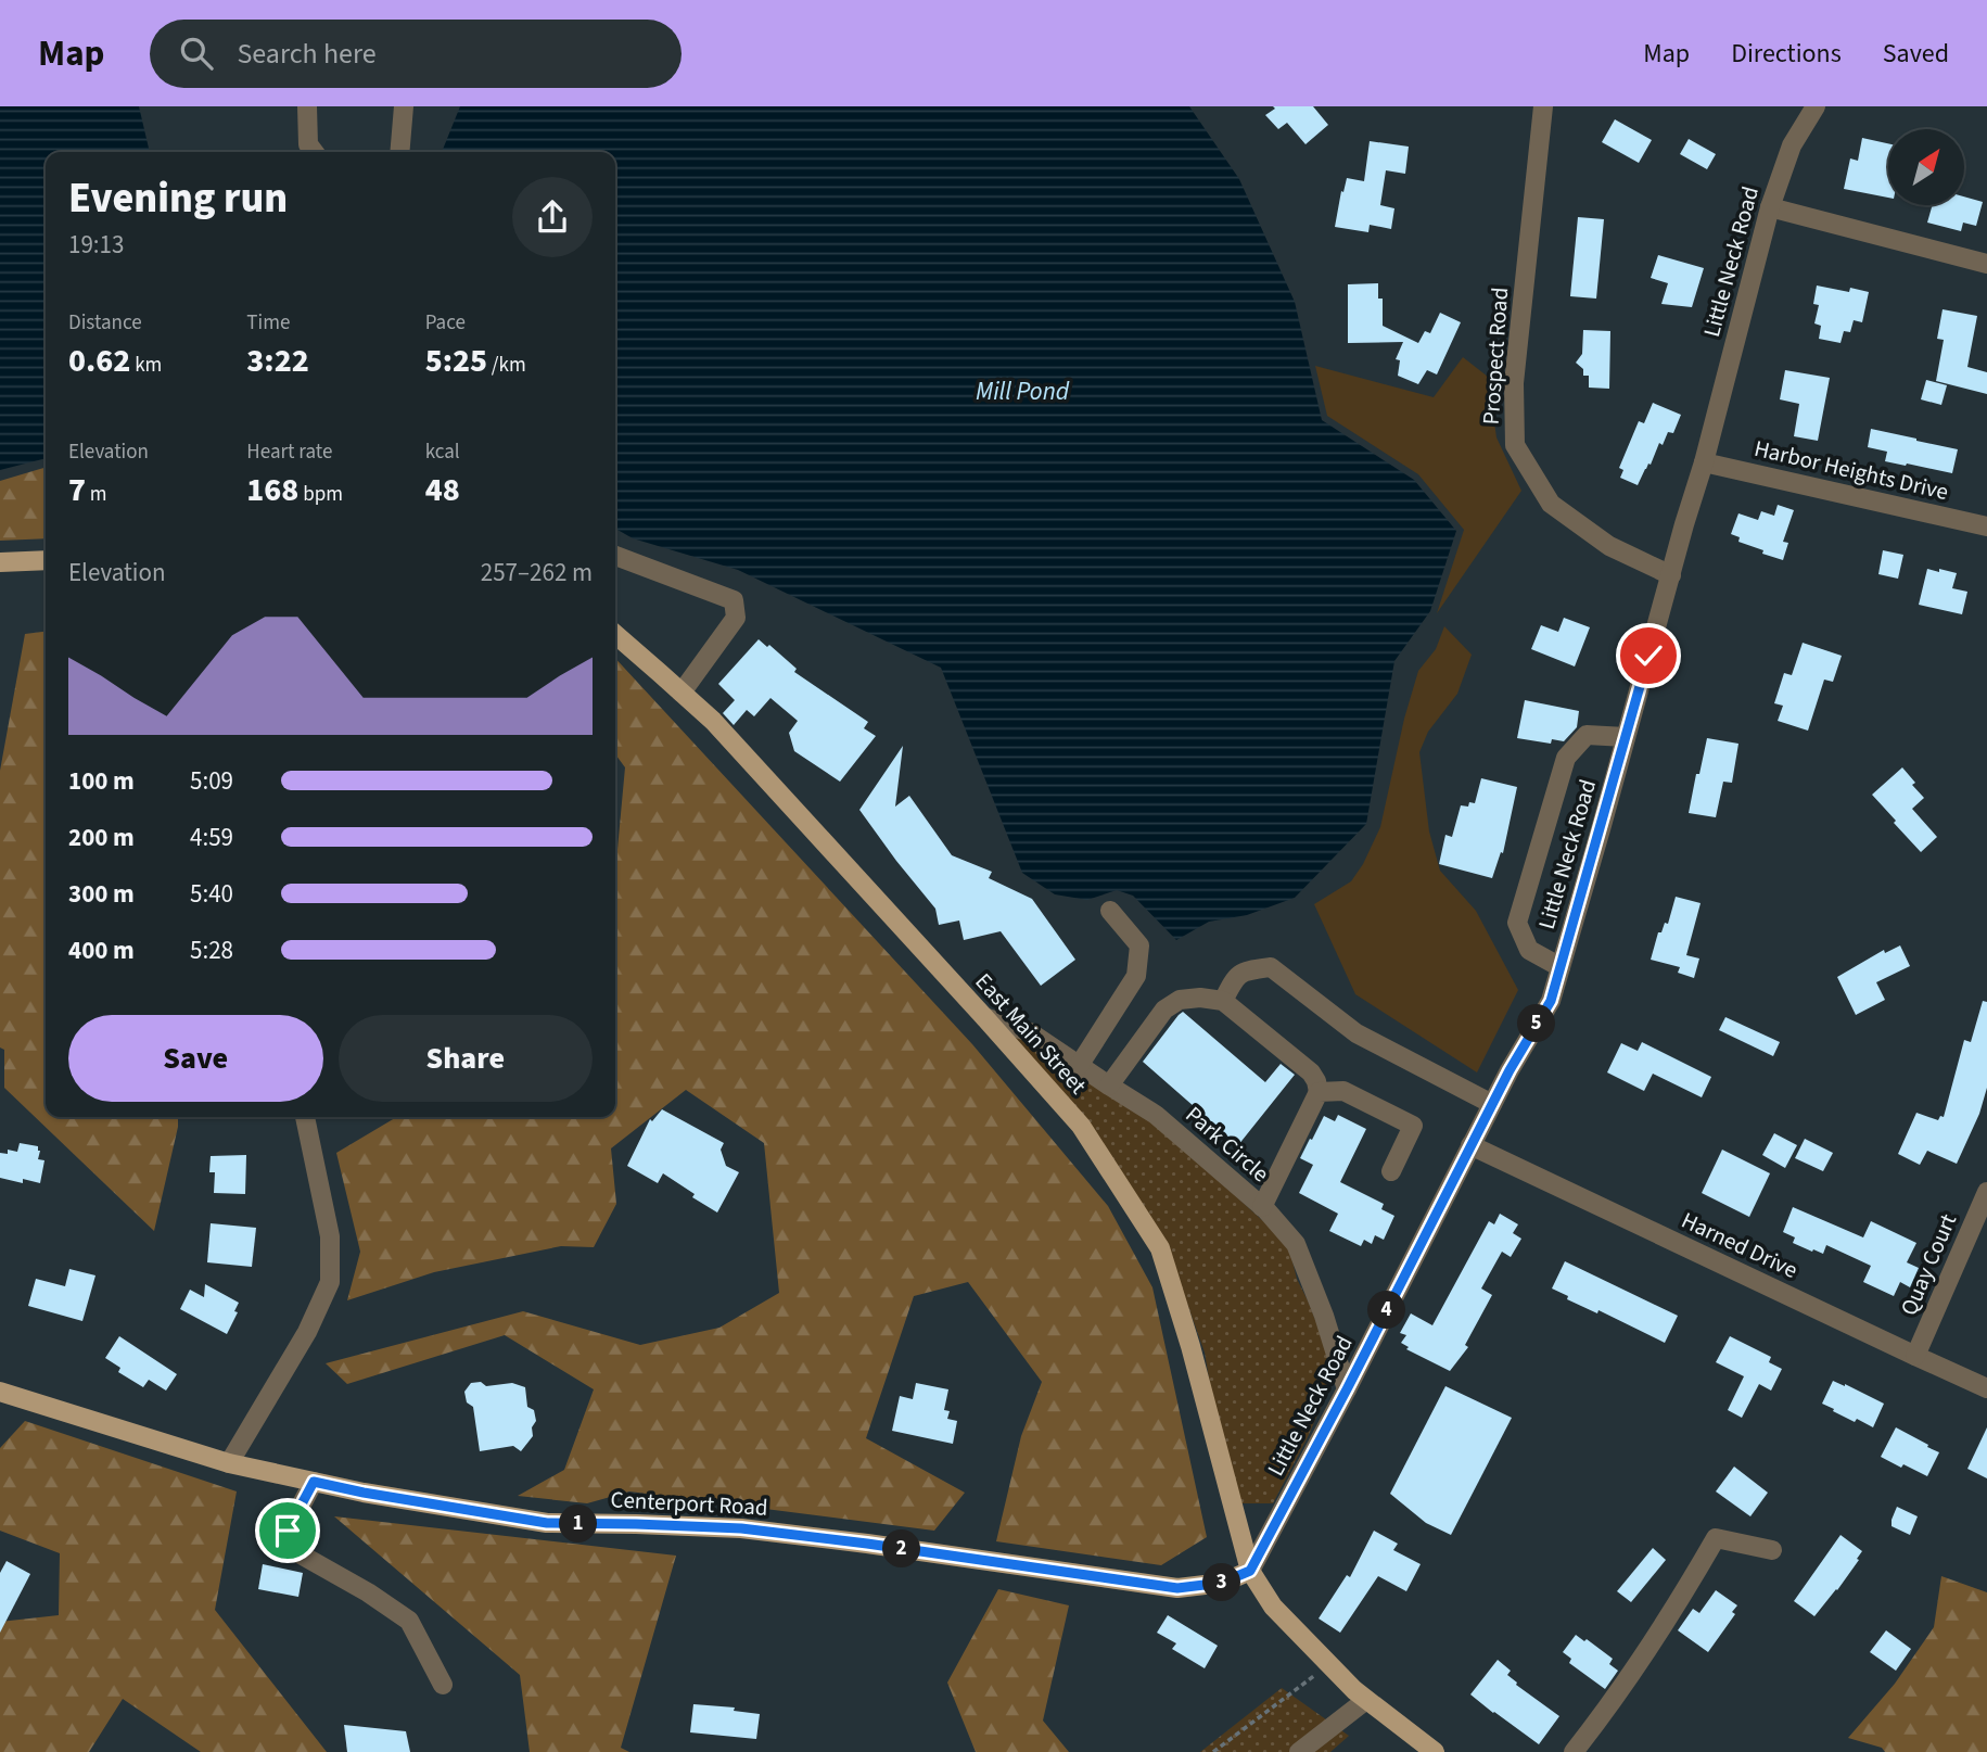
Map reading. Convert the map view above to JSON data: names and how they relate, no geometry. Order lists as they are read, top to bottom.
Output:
{
  "streets": {
    "main road": ["East Main Street", "Centerport Road"],
    "street": [
      "Little Neck Road",
      "Prospect Road",
      "Harbor Heights Drive",
      "Park Circle",
      "Harned Drive",
      "Quay Court"
    ]
  },
  "crossings": [
    ["Little Neck Road", "Prospect Road"],
    ["Little Neck Road", "Harbor Heights Drive"],
    ["Little Neck Road", "East Main Street"],
    ["Little Neck Road", "Park Circle"],
    ["Little Neck Road", "Harned Drive"],
    ["Little Neck Road", "Centerport Road"],
    ["East Main Street", "Park Circle"],
    ["East Main Street", "Centerport Road"],
    ["Harned Drive", "Quay Court"]
  ],
  "water": ["Mill Pond"],
  "north": "top right",
  "page": {
    "header": "Map",
    "search": "Search here",
    "nav": ["Map", "Directions", "Saved"],
    "heading": ["Evening run", "19:13"],
    "stats": [
      ["Distance", "0.62 km"],
      ["Time", "3:22"],
      ["Pace", "5:25 /km"],
      ["Elevation", "7 m"],
      ["Heart rate", "168 bpm"],
      ["kcal", "48"]
    ],
    "chart": ["Elevation", "257–262 m"],
    "list": [
      {
        "name": "100 m",
        "note": "5:09"
      },
      {
        "name": "200 m",
        "note": "4:59"
      },
      {
        "name": "300 m",
        "note": "5:40"
      },
      {
        "name": "400 m",
        "note": "5:28"
      }
    ],
    "buttons": ["Save", "Share"],
    "pins": [
      "5",
      "4",
      "1",
      "2",
      "3"
    ]
  }
}
